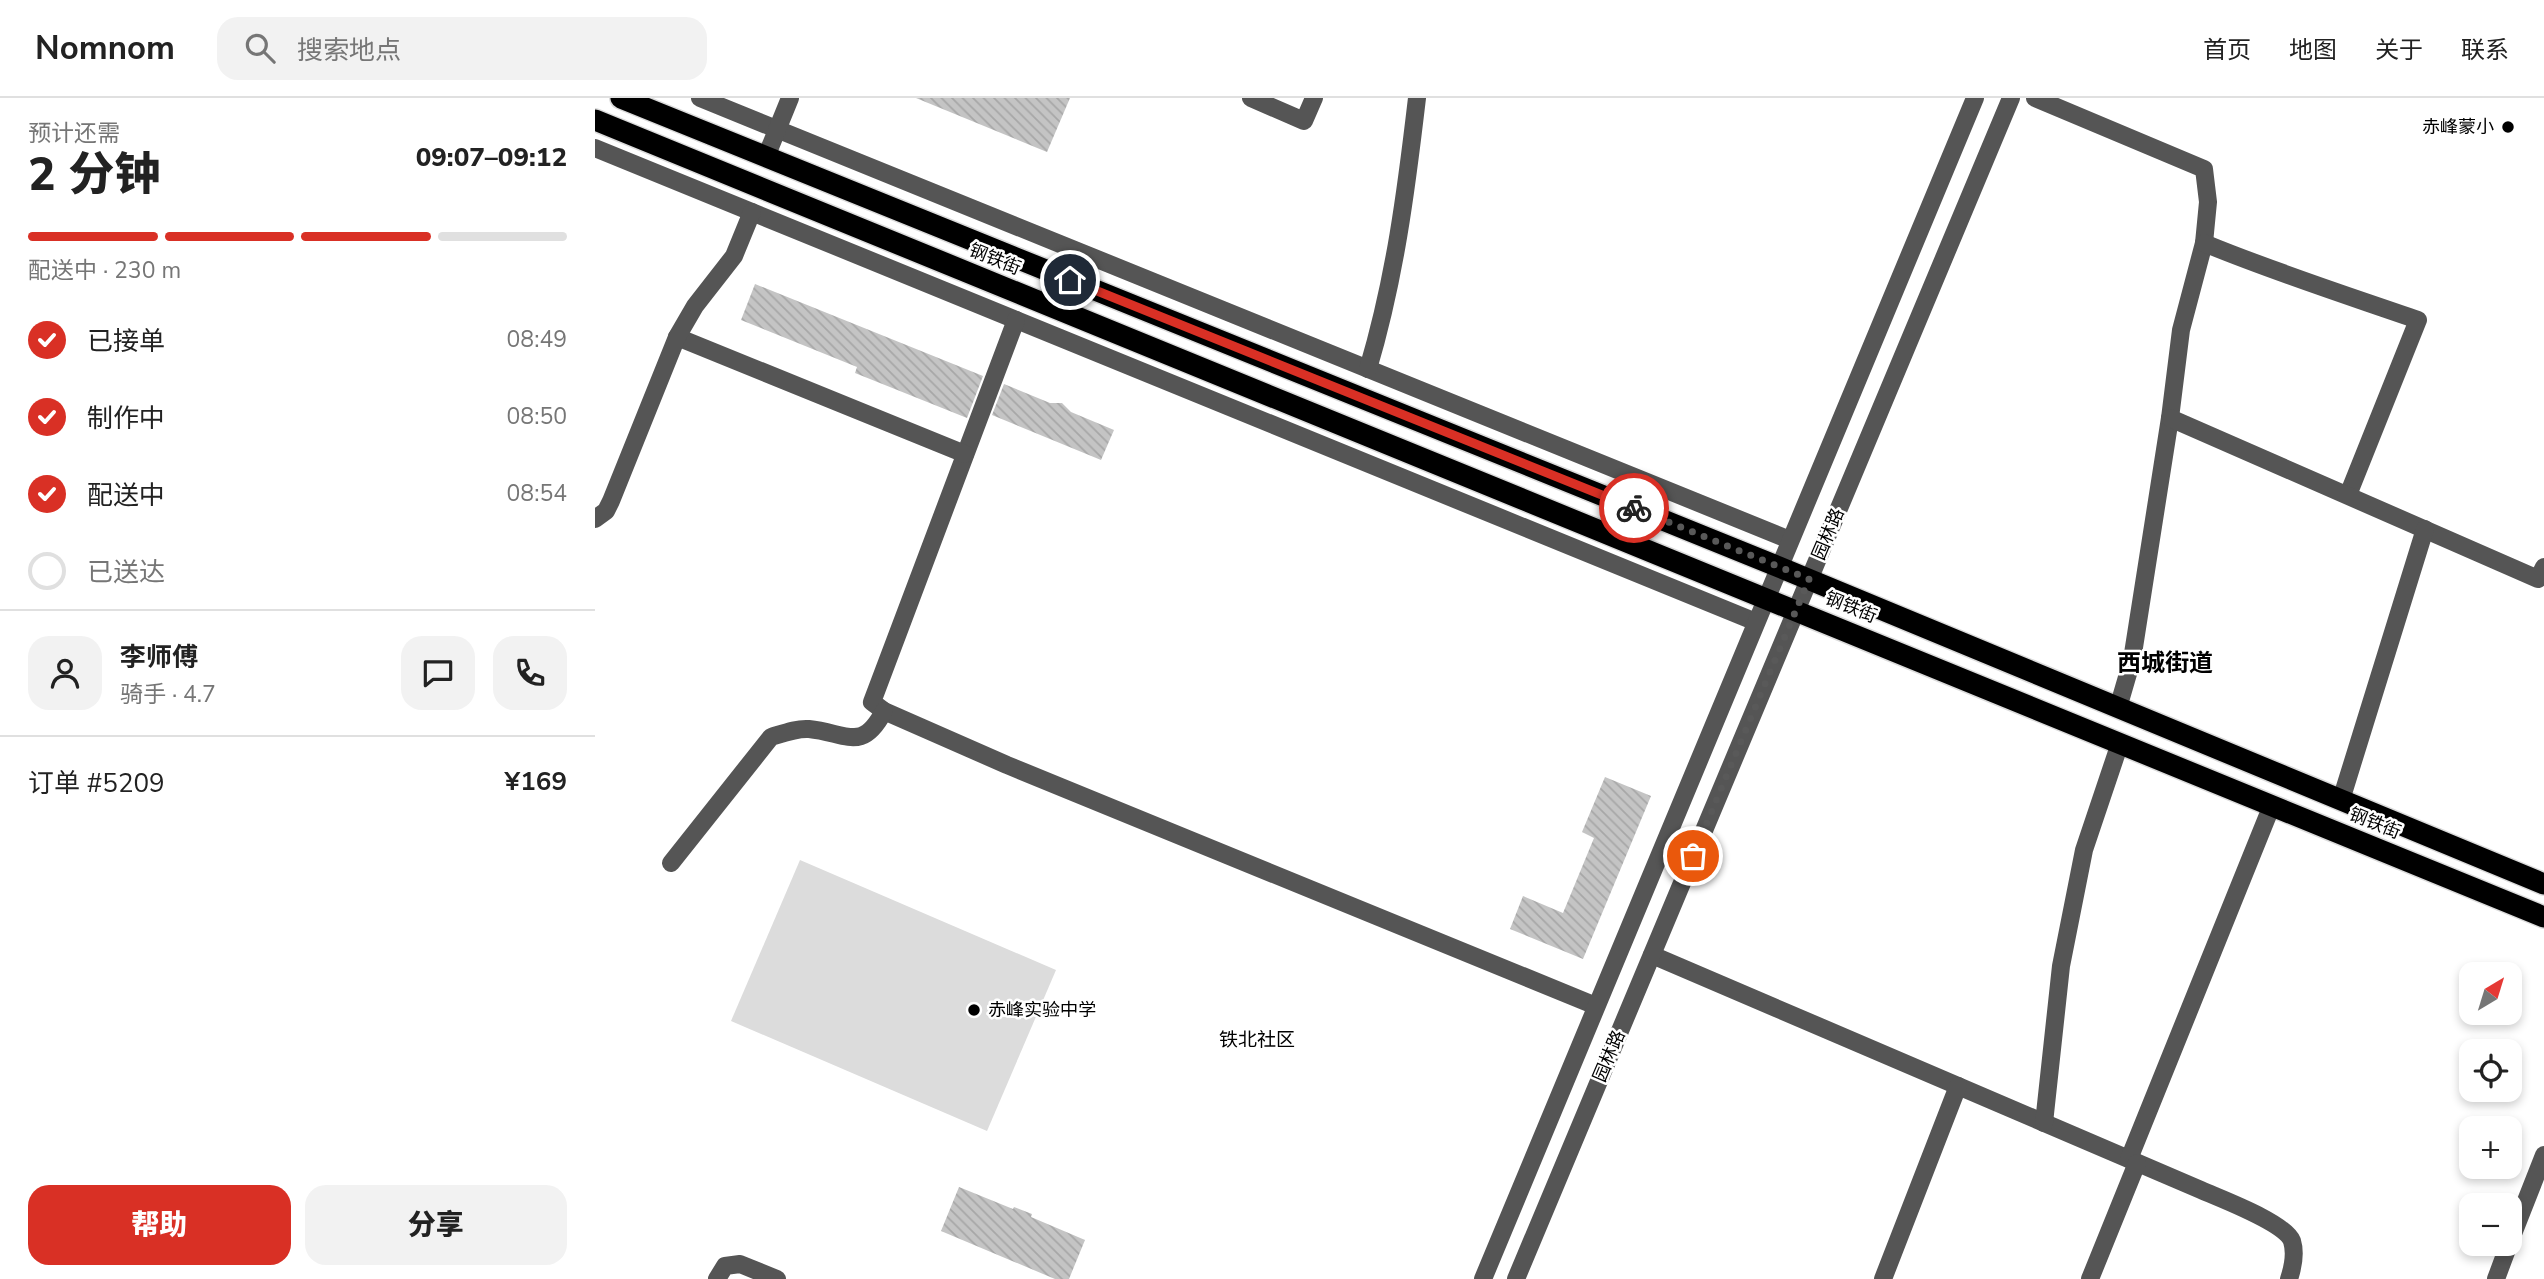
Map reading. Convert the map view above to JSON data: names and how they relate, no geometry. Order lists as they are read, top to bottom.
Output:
{
  "streets": {
    "highway": ["钢铁街"],
    "street": ["园林路"]
  },
  "crossings": [
    ["钢铁街", "园林路"]
  ],
  "districts": ["西城街道", "铁北社区"],
  "places": ["赤峰蒙小", "赤峰实验中学"],
  "north": "top right",
  "page": {
    "header": "Nomnom",
    "search": "搜索地点",
    "nav": [
      "首页",
      "地图",
      "关于",
      "联系"
    ],
    "heading": ["2 分钟", "预计还需", "09:07–09:12"],
    "panel": [
      "李师傅",
      "骑手 · 4.7",
      "订单 #5209",
      "¥169"
    ],
    "bar": "配送中 · 230 m",
    "list": [
      ["已接单", "08:49"],
      ["制作中", "08:50"],
      ["配送中", "08:54"],
      "已送达"
    ],
    "map_buttons": ["+", "−"],
    "buttons": ["帮助", "分享"]
  }
}
